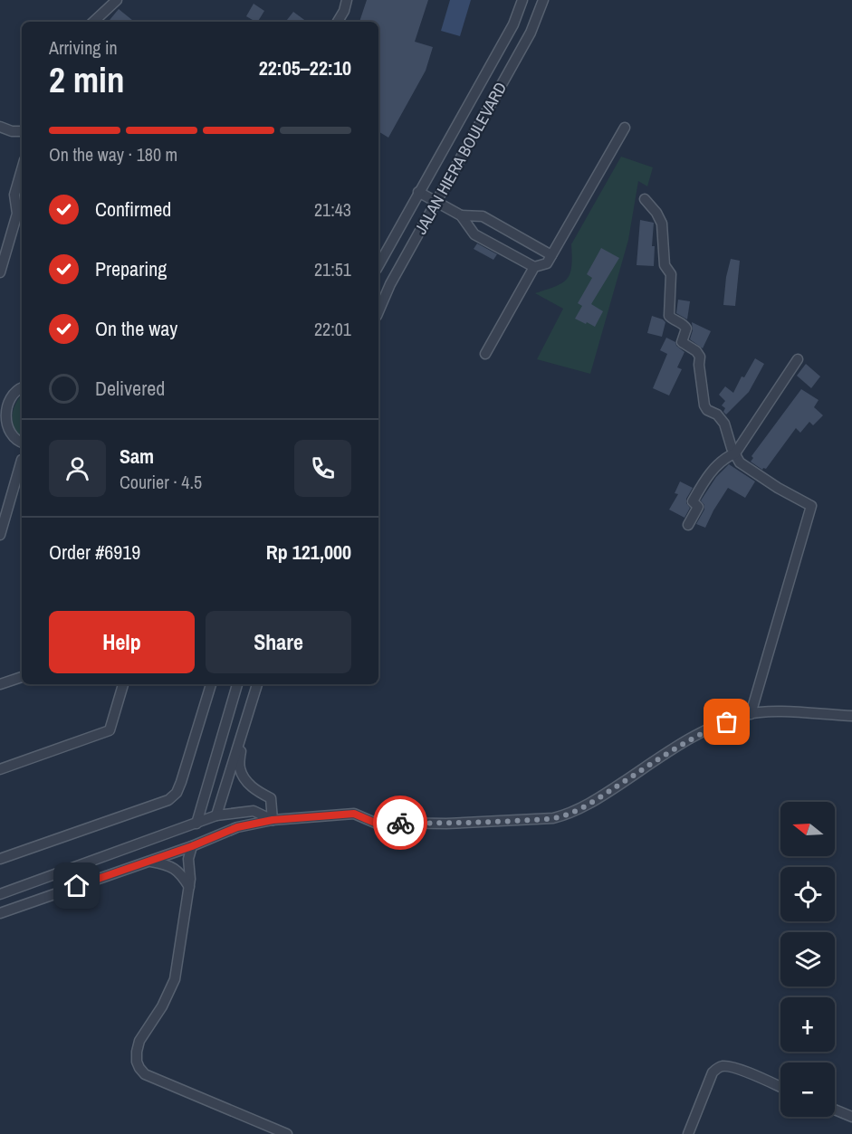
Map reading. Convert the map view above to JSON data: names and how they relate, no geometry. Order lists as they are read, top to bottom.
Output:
{
  "streets": {
    "street": ["JALAN HIERA BOULEVARD"]
  },
  "north": "left",
  "page": {
    "heading": ["2 min", "Arriving in", "22:05–22:10"],
    "panel": [
      "Sam",
      "Courier · 4.5",
      "Order #6919",
      "Rp 121,000"
    ],
    "bar": "On the way · 180 m",
    "list": [
      ["Confirmed", "21:43"],
      ["Preparing", "21:51"],
      ["On the way", "22:01"],
      "Delivered"
    ],
    "buttons": ["Help", "Share"],
    "map_buttons": ["+", "−"]
  }
}
